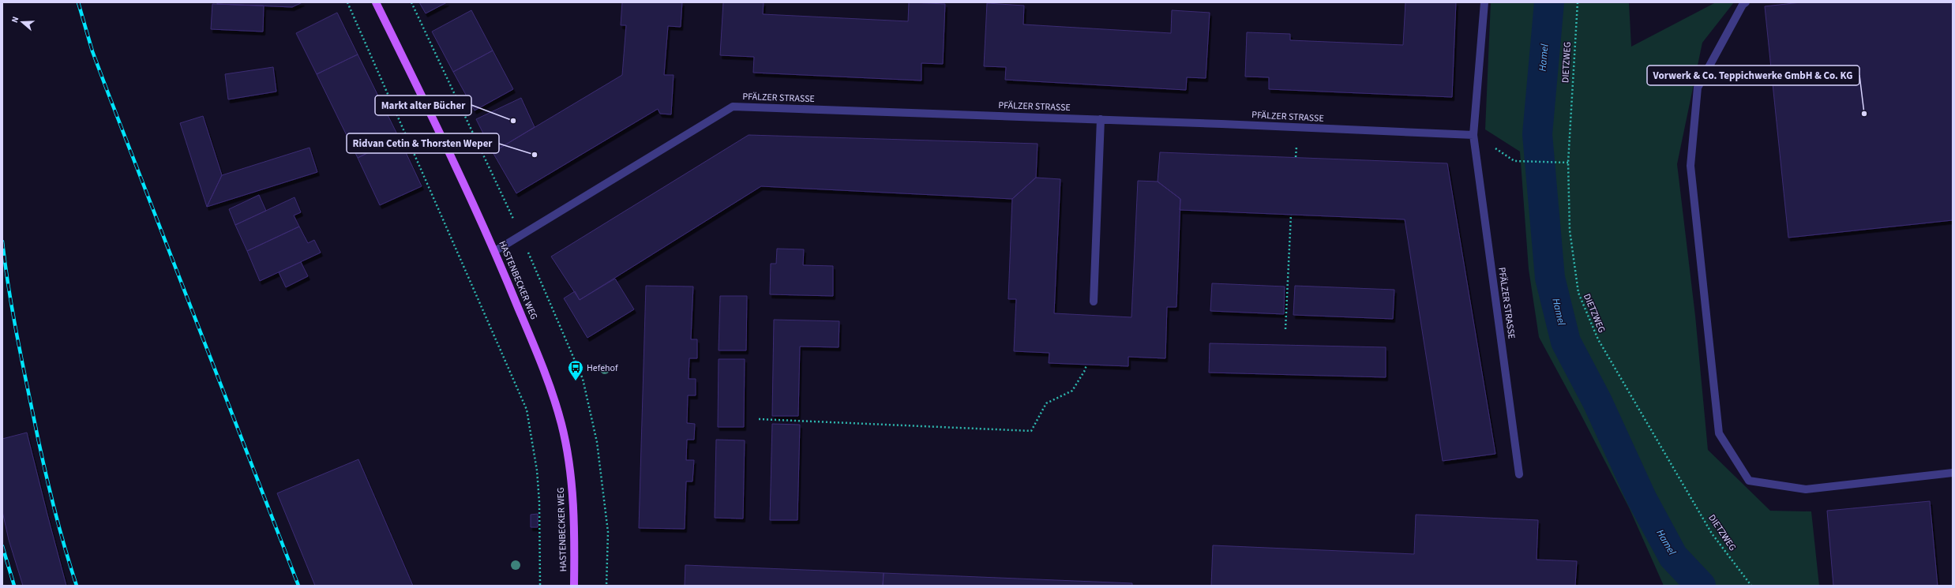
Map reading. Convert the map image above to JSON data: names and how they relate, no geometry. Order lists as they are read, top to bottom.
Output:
{
  "streets": {
    "main road": ["HASTENBECKER WEG"],
    "street": ["PFÄLZER STRASSE"],
    "path": ["DIETZWEG"]
  },
  "crossings": [
    ["PFÄLZER STRASSE", "HASTENBECKER WEG"]
  ],
  "water": ["Hamel"],
  "places": {
    "other": ["Vorwerk & Co. Teppichwerke GmbH & Co. KG", "Markt alter Bücher", "Ridvan Cetin & Thorsten Weper"],
    "bus stop": ["Hefehof"]
  },
  "north": "left"
}
